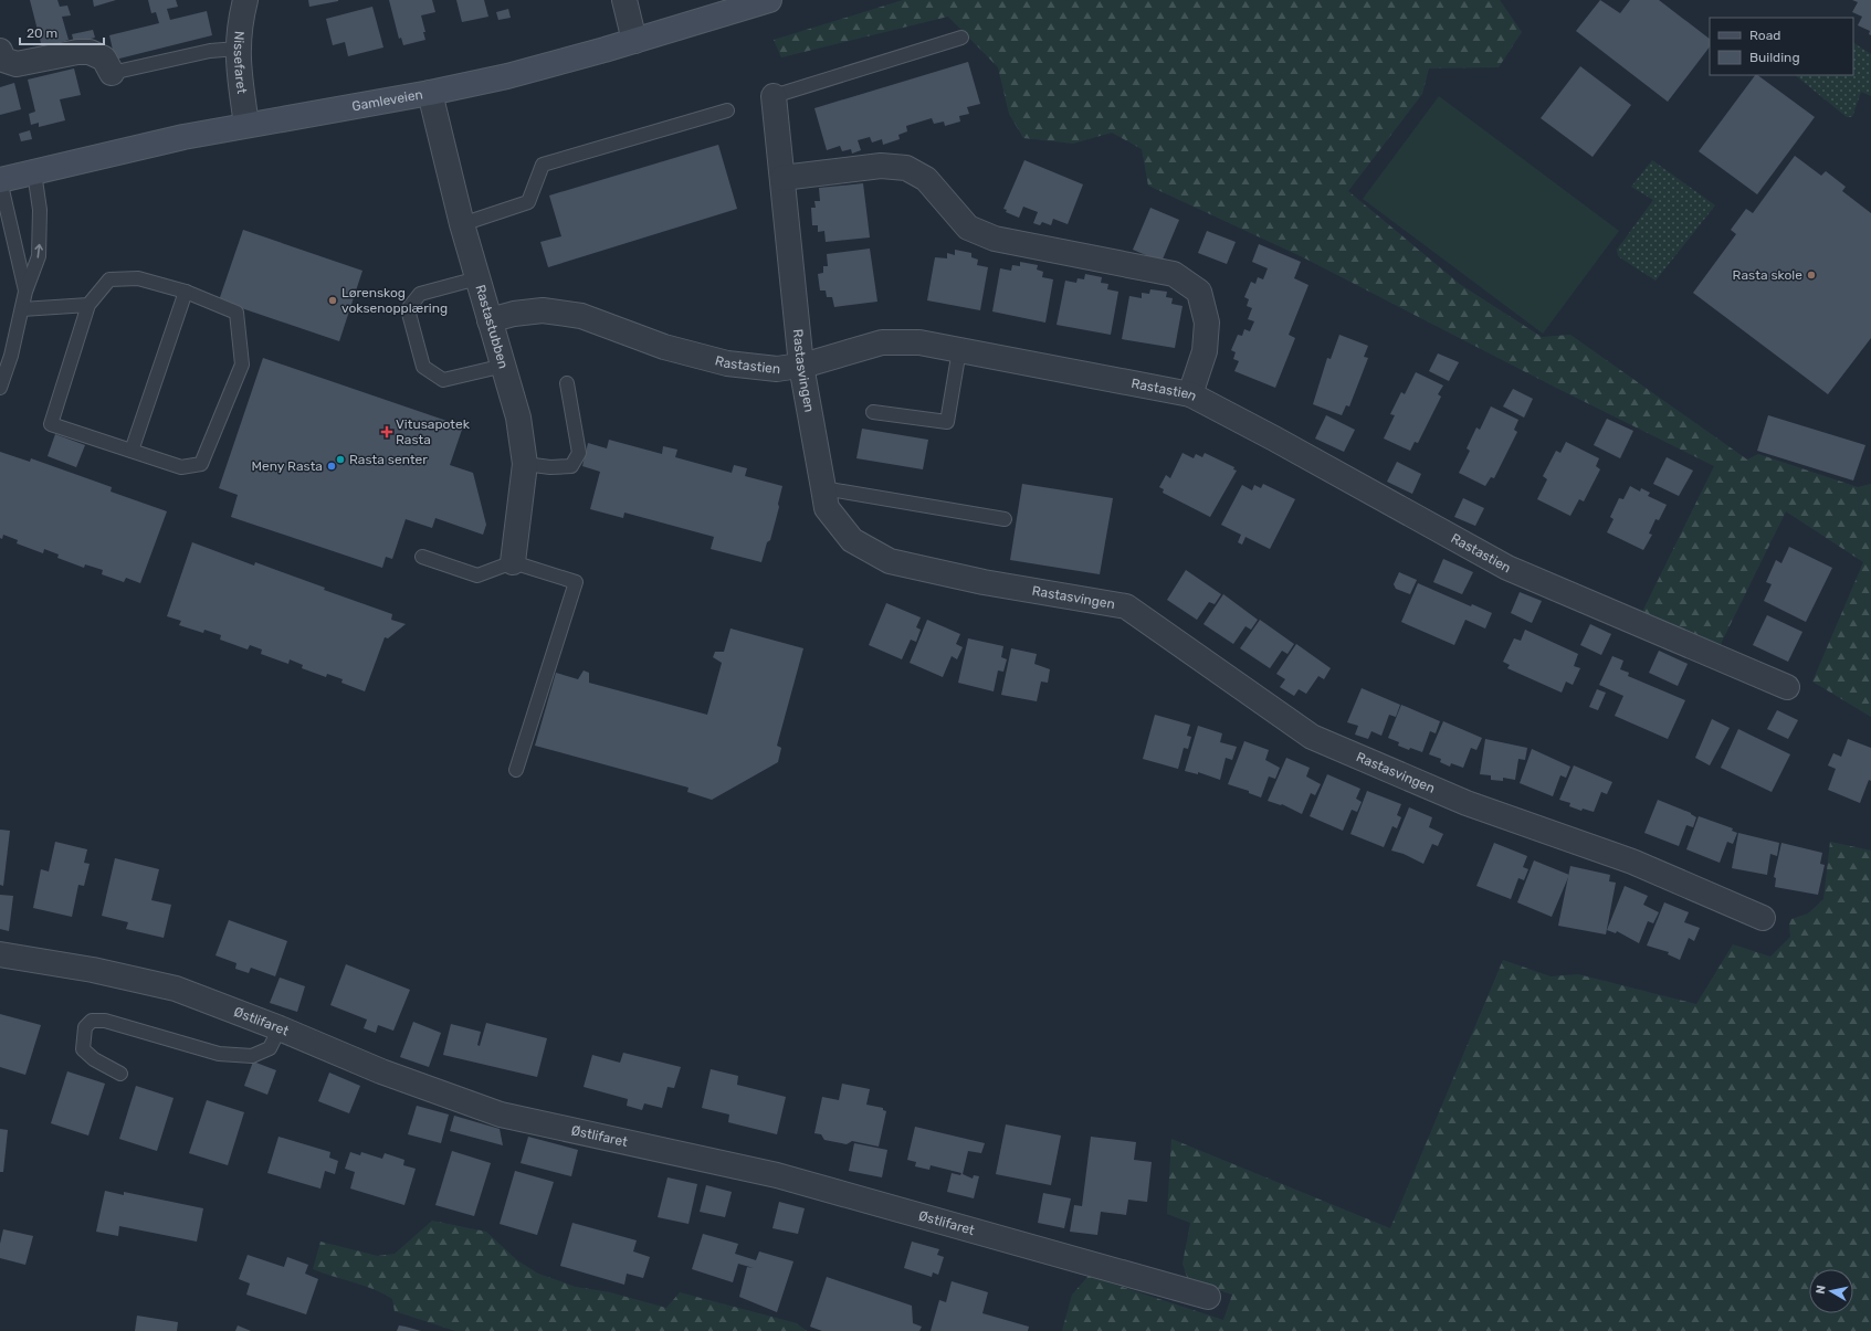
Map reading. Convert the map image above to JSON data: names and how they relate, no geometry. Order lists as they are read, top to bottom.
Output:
{
  "streets": {
    "main road": ["Gamleveien"],
    "street": [
      "Nissefaret",
      "Rastastubben",
      "Rastastien",
      "Rastasvingen",
      "Østlifaret"
    ]
  },
  "crossings": [
    ["Nissefaret", "Gamleveien"],
    ["Gamleveien", "Rastastubben"],
    ["Rastastubben", "Rastastien"],
    ["Rastastien", "Rastasvingen"]
  ],
  "places": {
    "other": [
      "Rasta skole",
      "Lørenskog voksenopplæring",
      "Rasta senter",
      "Meny Rasta"
    ],
    "health": ["Vitusapotek Rasta"]
  },
  "legend": ["Road", "Building"],
  "scale_bar": "20 m",
  "north": "left"
}
